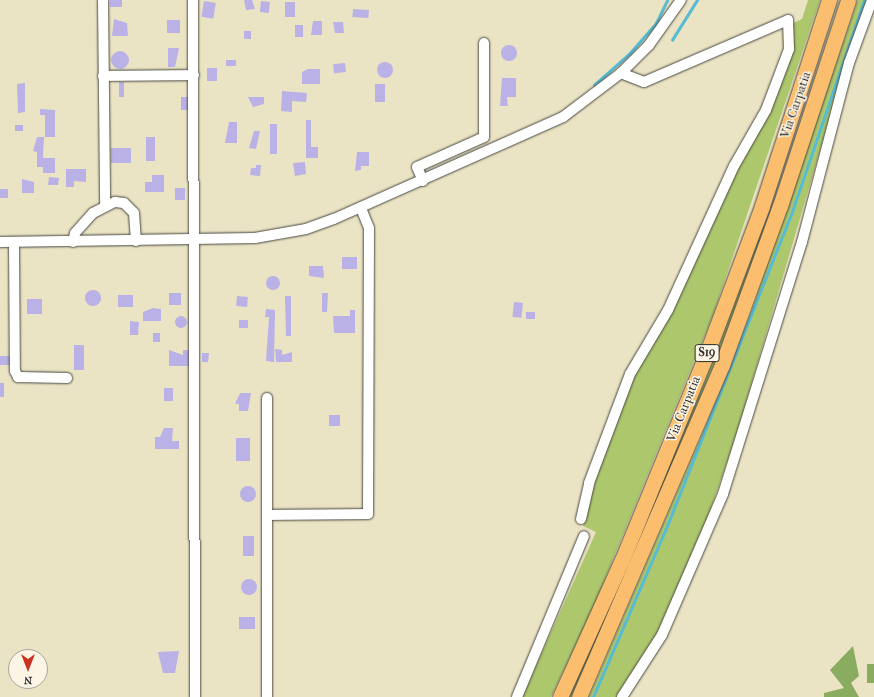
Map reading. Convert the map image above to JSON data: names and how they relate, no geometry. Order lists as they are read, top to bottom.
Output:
{
  "streets": {
    "highway": ["Via Carpatia", "S19"]
  },
  "north": "bottom"
}
